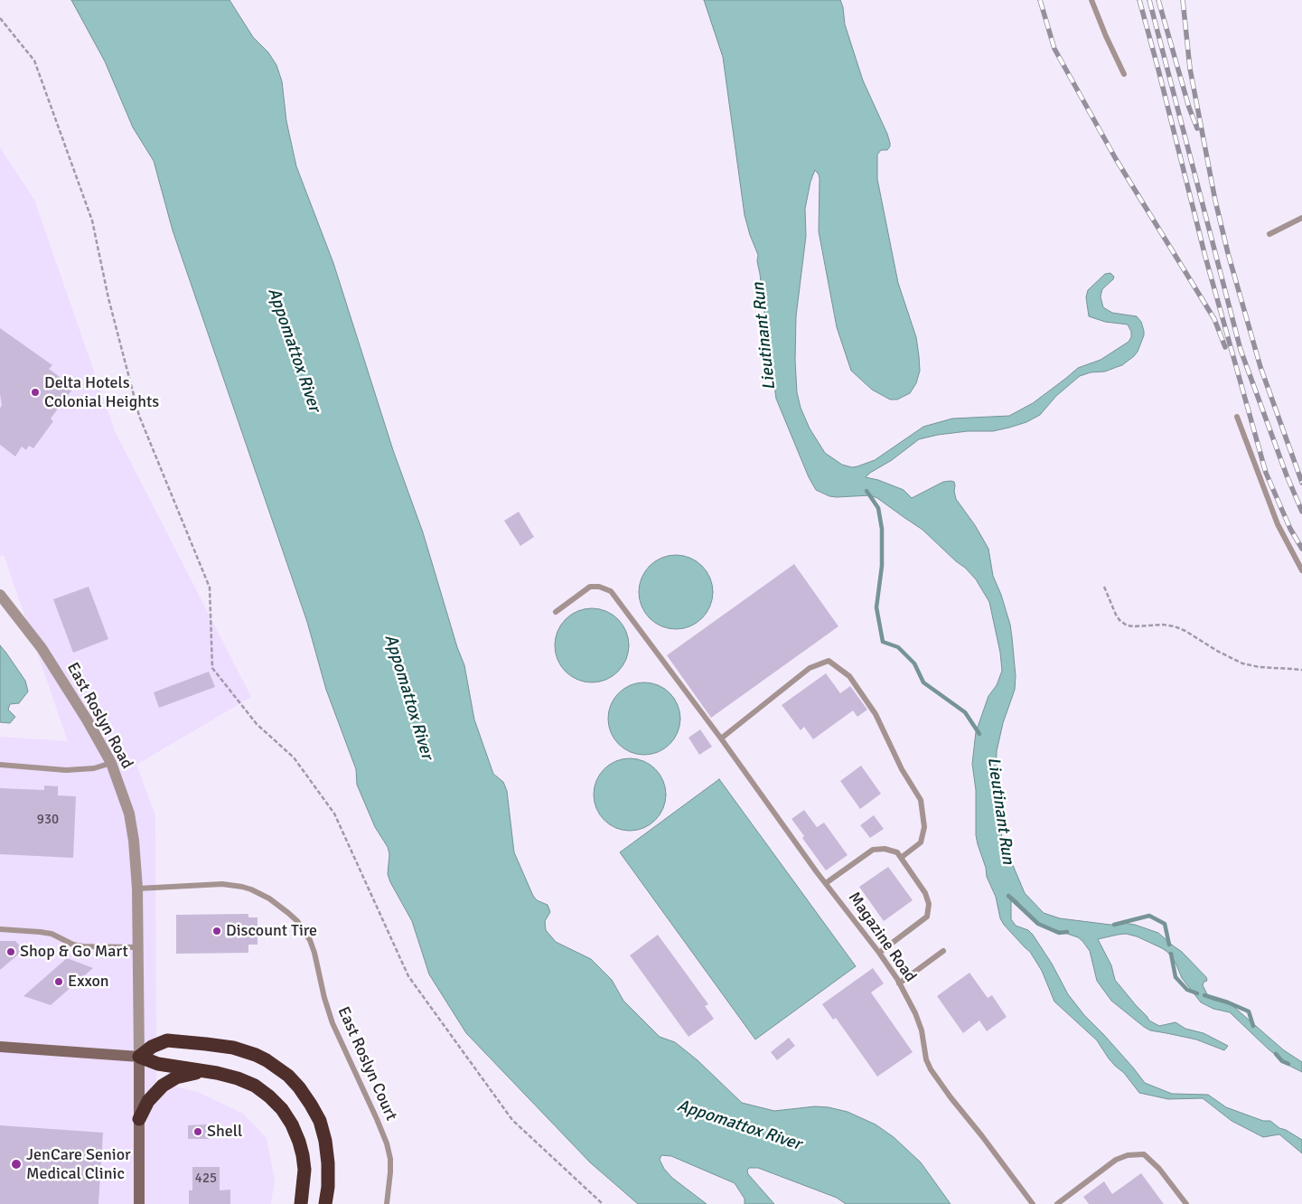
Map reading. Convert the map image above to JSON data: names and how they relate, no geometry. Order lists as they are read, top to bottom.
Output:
{
  "streets": {
    "street": ["East Roslyn Road"],
    "lane": ["Magazine Road", "East Roslyn Court"]
  },
  "crossings": [
    ["East Roslyn Road", "East Roslyn Court"]
  ],
  "water": ["Lieutinant Run", "Appomattox River"],
  "places": [
    "Delta Hotels Colonial Heights",
    "Discount Tire",
    "Shop & Go Mart",
    "Exxon",
    "Shell",
    "JenCare Senior Medical Clinic"
  ],
  "house_numbers": ["930", "425"]
}
